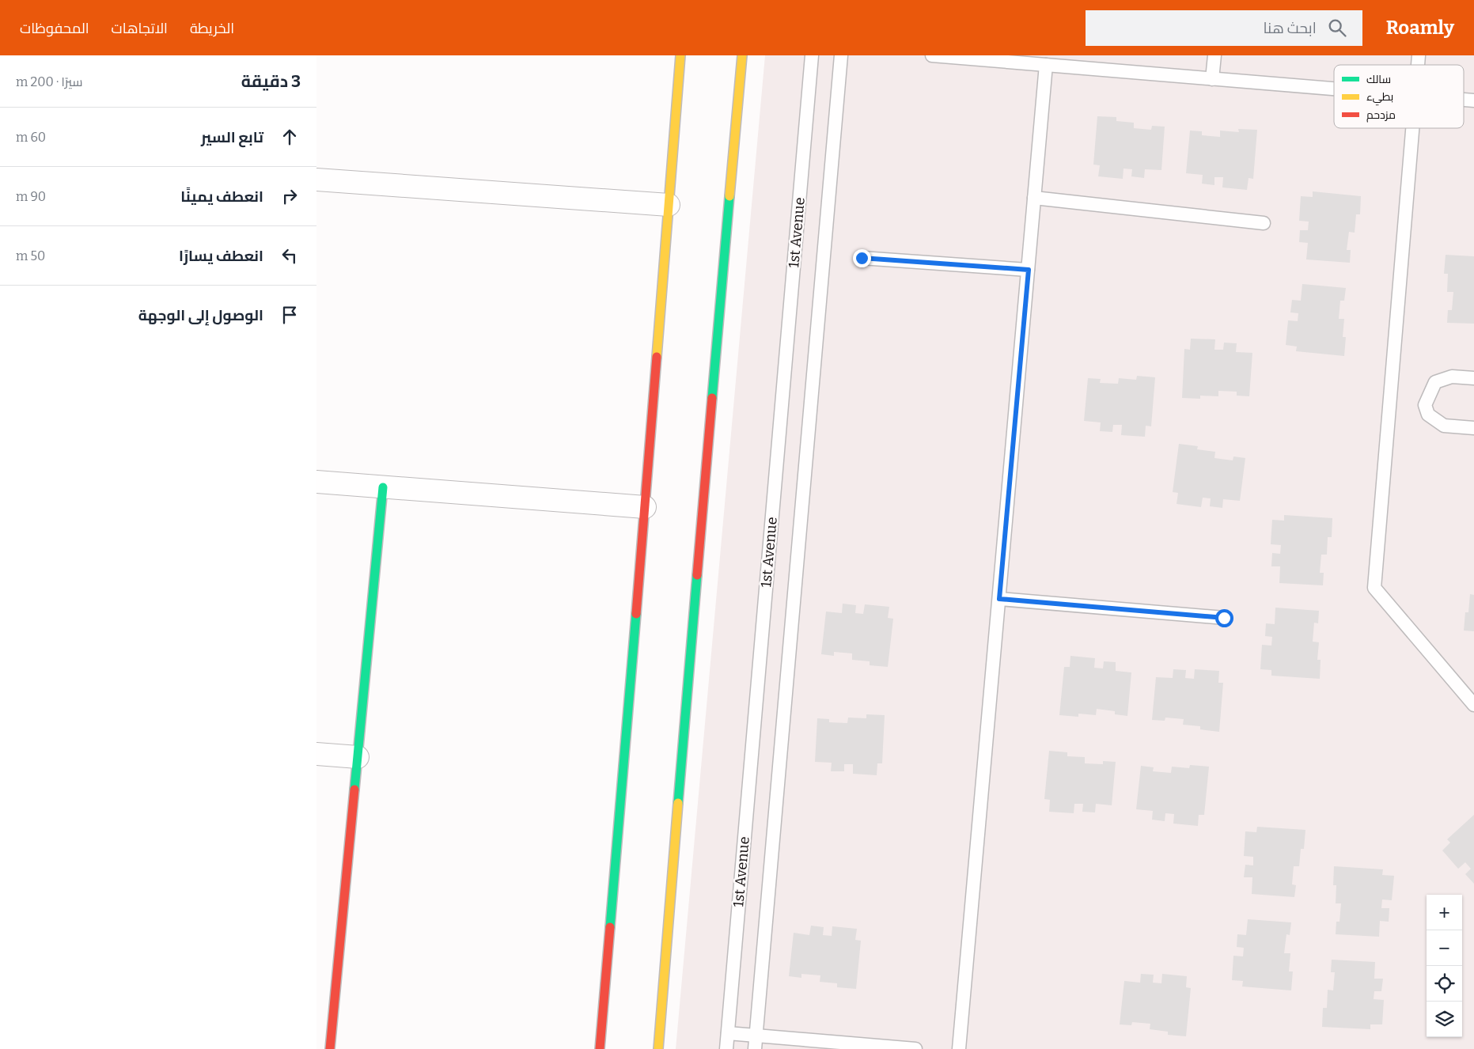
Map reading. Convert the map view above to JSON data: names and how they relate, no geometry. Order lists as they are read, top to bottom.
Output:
{
  "streets": {
    "lane": ["1st Avenue"]
  },
  "legend": ["سالك", "بطيء", "مزدحم"],
  "page": {
    "header": "Roamly",
    "search": "ابحث هنا",
    "nav": ["الخريطة", "الاتجاهات", "المحفوظات"],
    "heading": ["3 دقيقة", "سيرًا · 200 m"],
    "list": [
      ["تابع السير", "60 m"],
      ["انعطف يمينًا", "90 m"],
      ["انعطف يسارًا", "50 m"],
      "الوصول إلى الوجهة"
    ],
    "map_buttons": ["+", "−"]
  }
}
